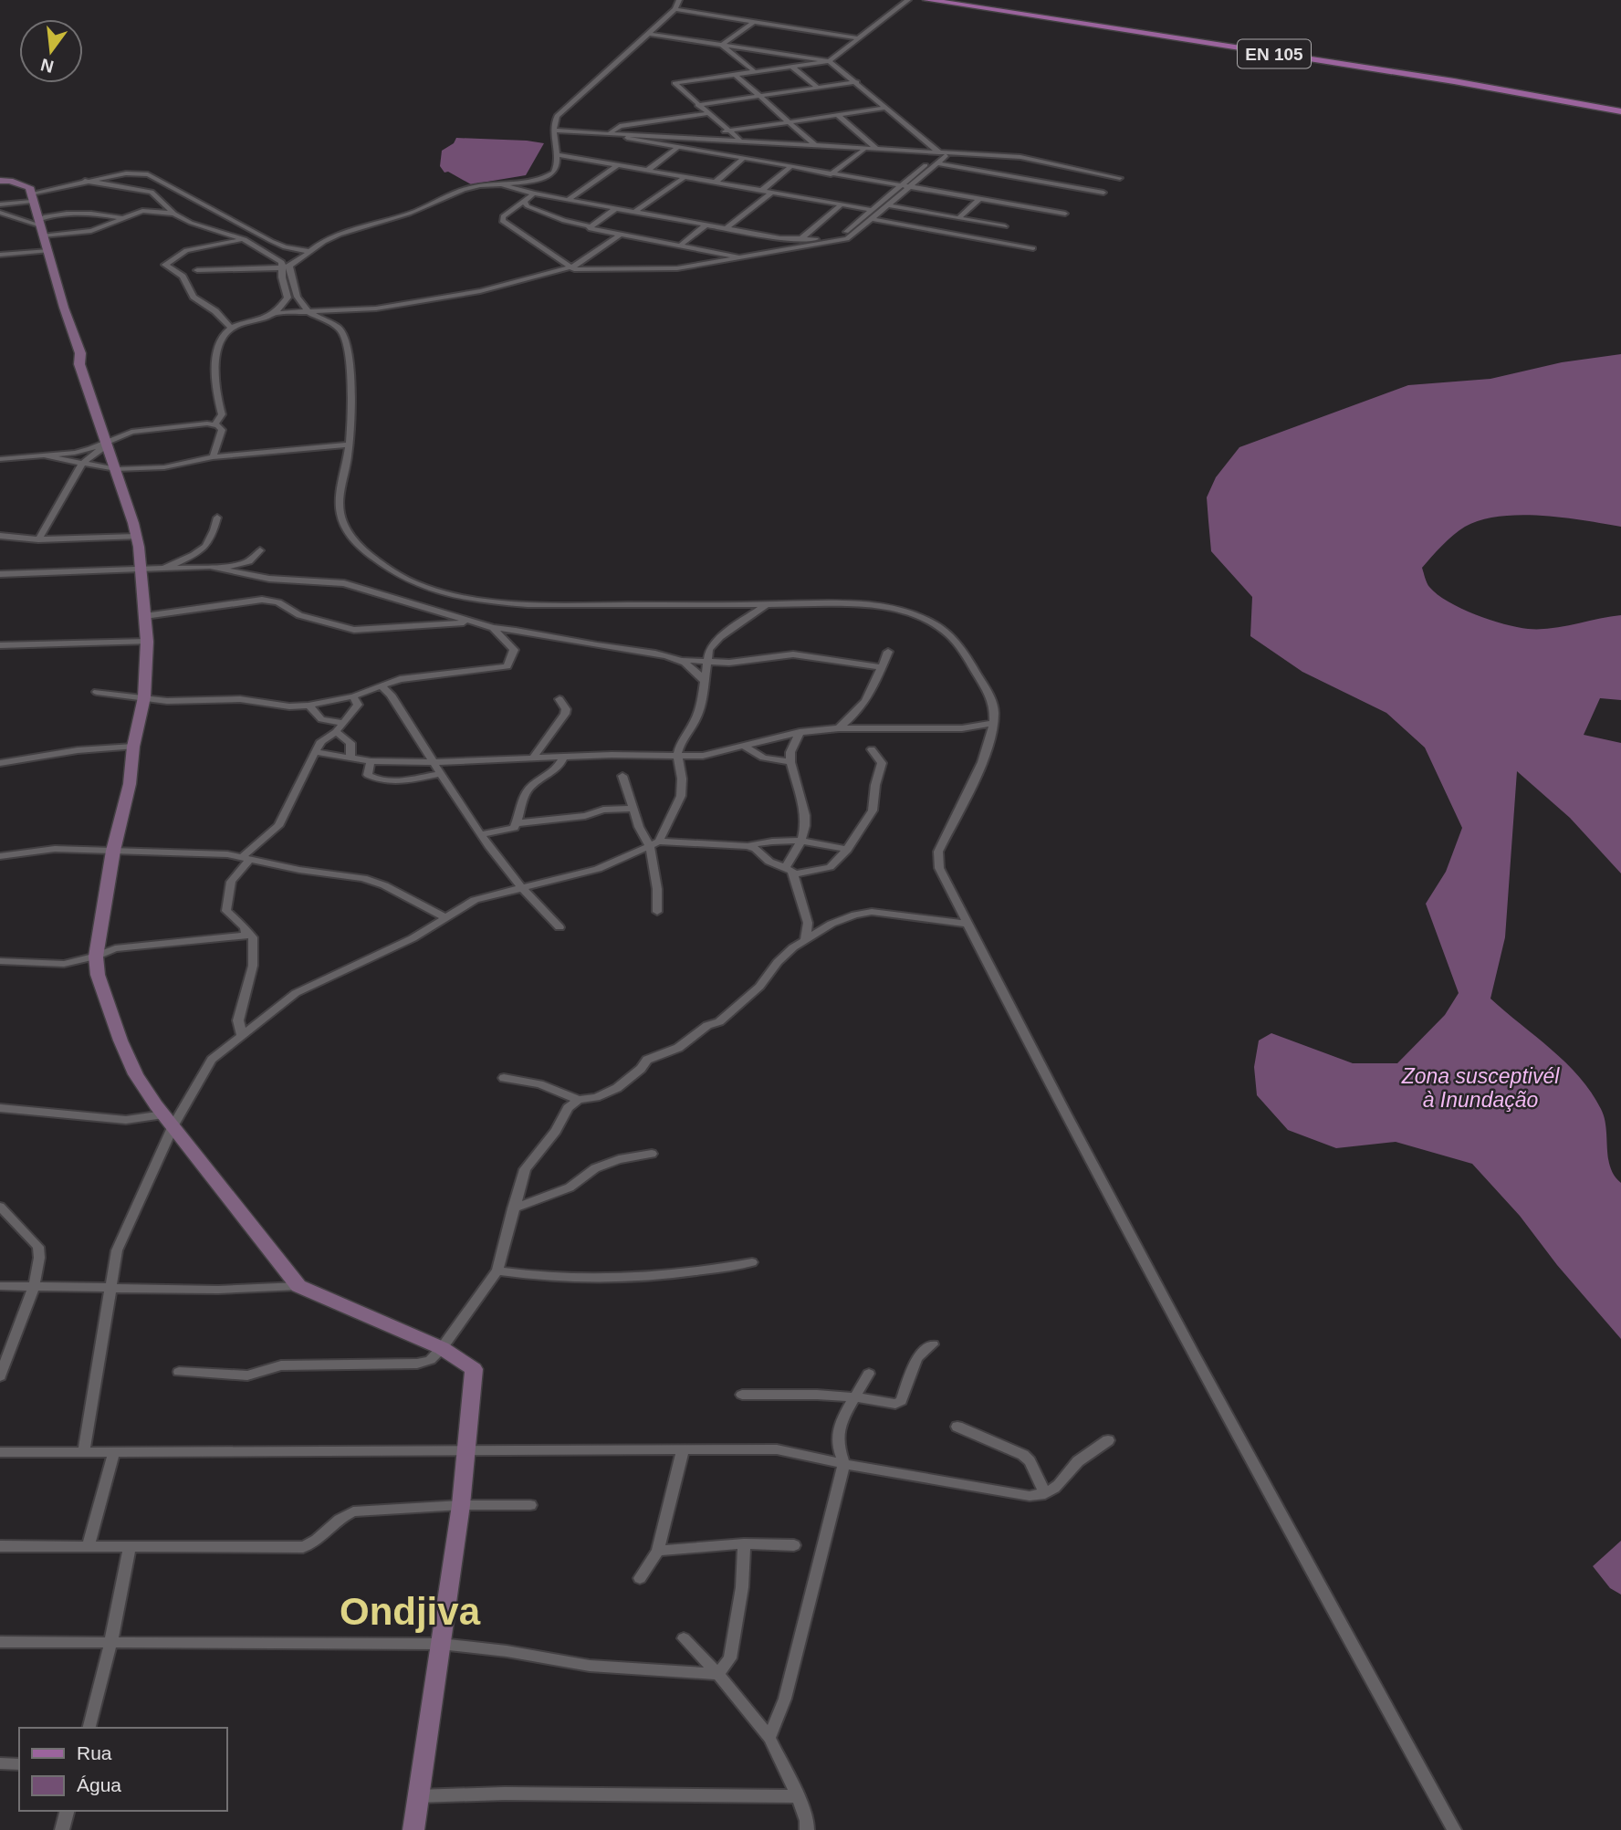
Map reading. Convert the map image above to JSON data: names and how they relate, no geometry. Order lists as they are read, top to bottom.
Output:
{
  "streets": {
    "main road": ["EN 105"]
  },
  "districts": ["Ondjiva"],
  "water": ["Zona susceptivél à Inundação"],
  "legend": ["Rua", "Água"],
  "north": "bottom"
}
